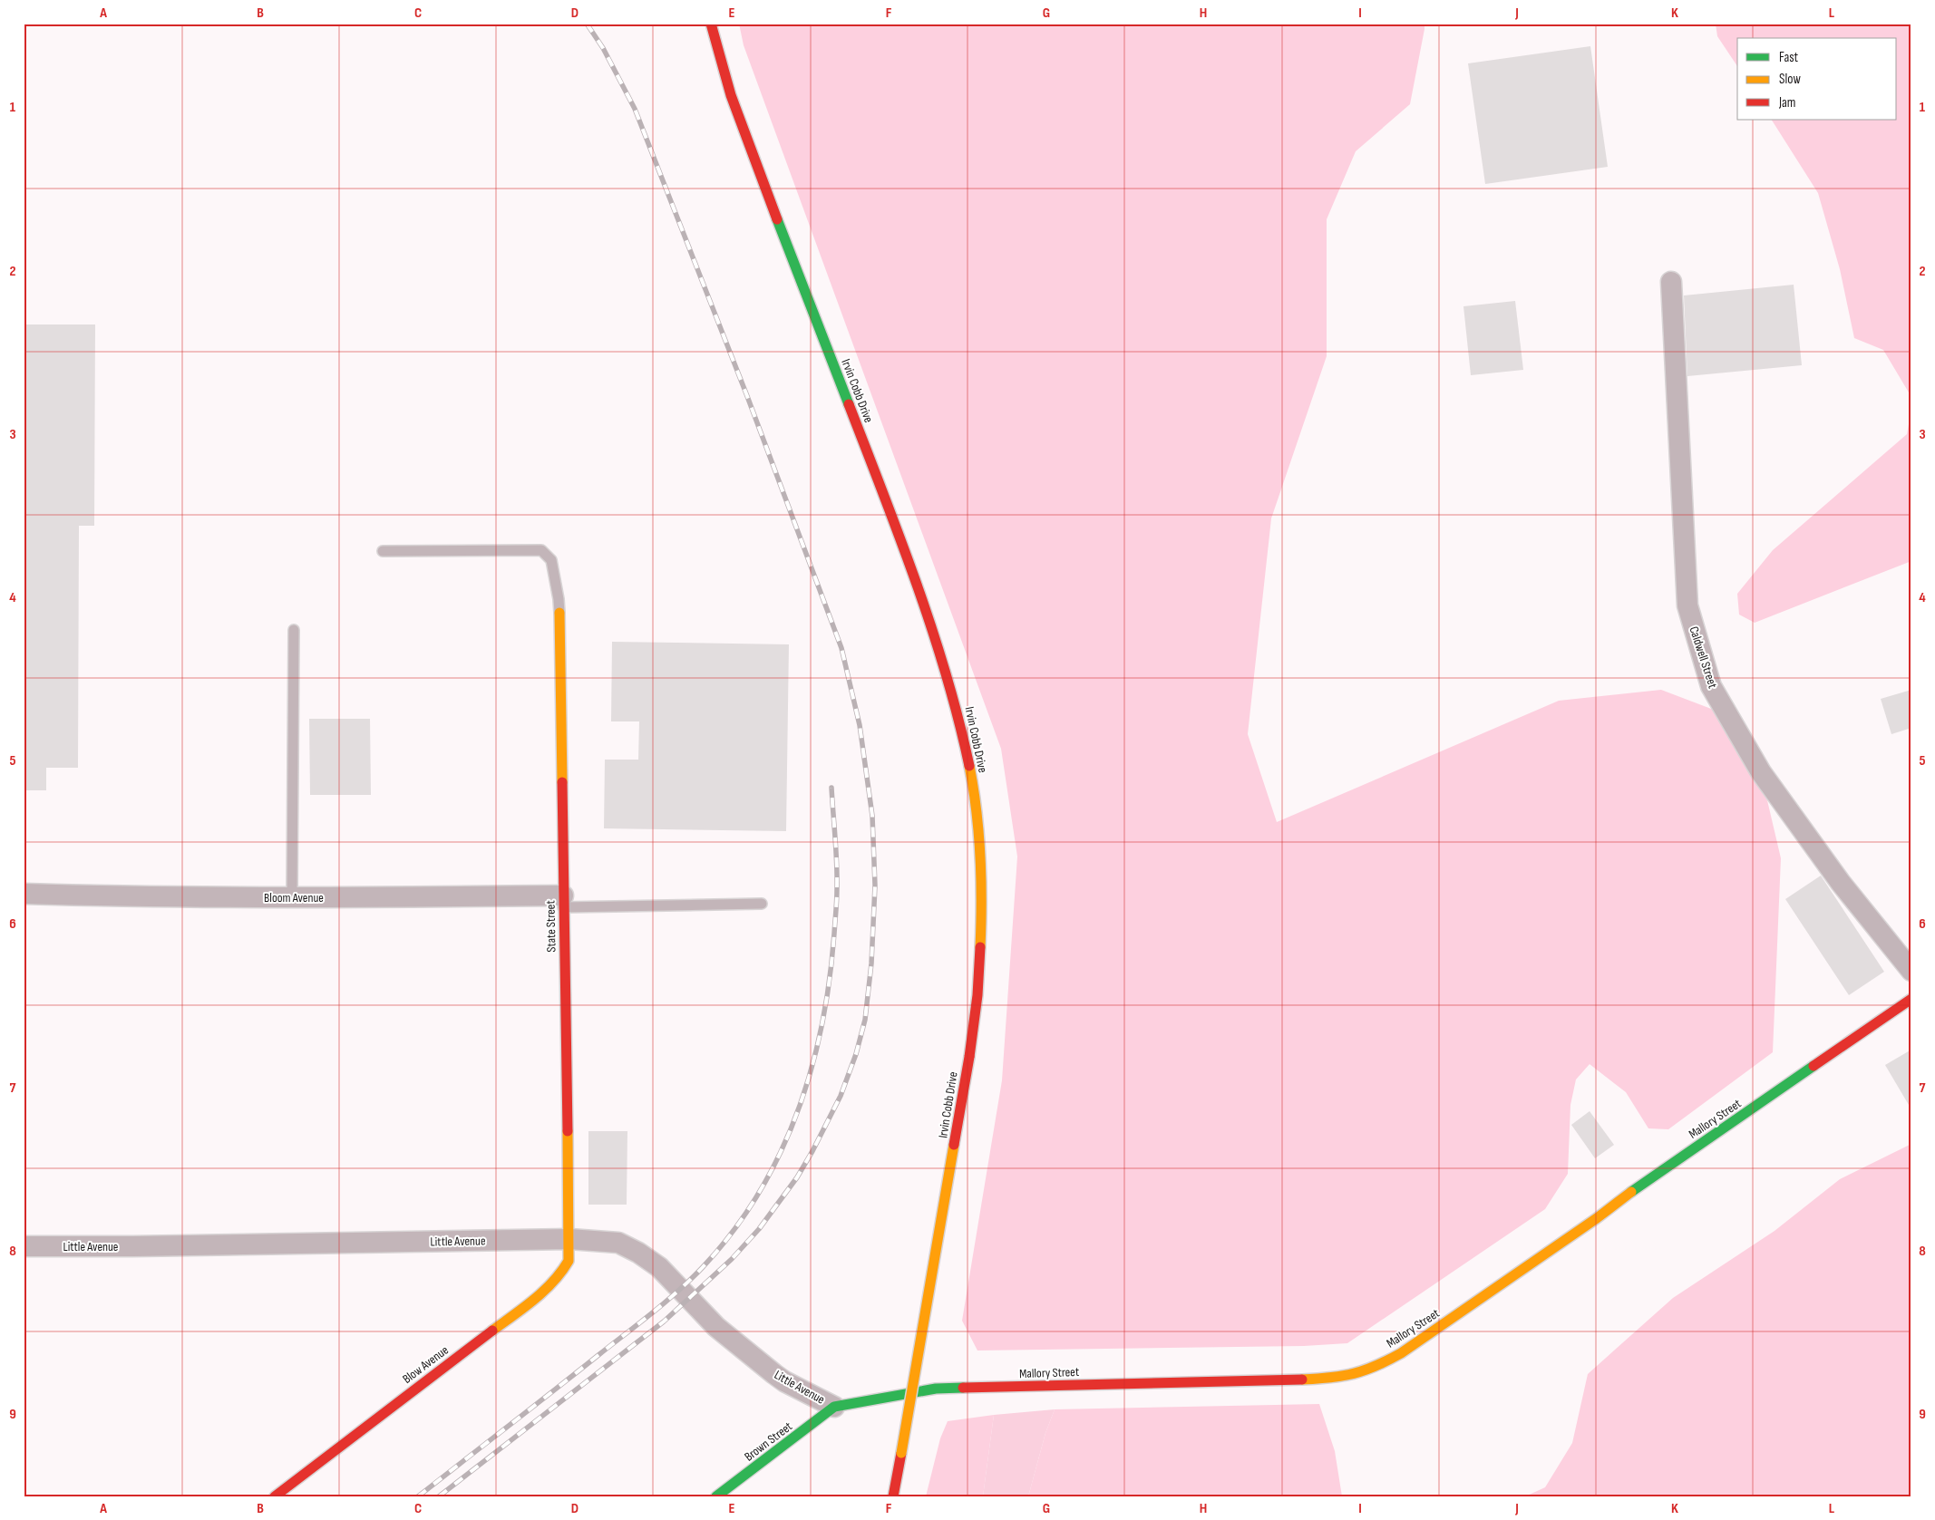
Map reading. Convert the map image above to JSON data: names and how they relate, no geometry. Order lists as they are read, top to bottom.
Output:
{
  "streets": {
    "street": [
      "Irvin Cobb Drive",
      "Caldwell Street",
      "Bloom Avenue",
      "State Street",
      "Mallory Street",
      "Little Avenue",
      "Blow Avenue",
      "Brown Street"
    ]
  },
  "crossings": [
    ["Bloom Avenue", "State Street"],
    ["State Street", "Little Avenue"],
    ["State Street", "Blow Avenue"],
    ["Mallory Street", "Little Avenue"],
    ["Mallory Street", "Brown Street"],
    ["Little Avenue", "Blow Avenue"],
    ["Little Avenue", "Brown Street"]
  ],
  "legend": ["Fast", "Slow", "Jam"],
  "grid": {
    "columns": [
      "A",
      "B",
      "C",
      "D",
      "E",
      "F",
      "G",
      "H",
      "I",
      "J",
      "K",
      "L"
    ],
    "rows": [
      "1",
      "2",
      "3",
      "4",
      "5",
      "6",
      "7",
      "8",
      "9"
    ]
  }
}
